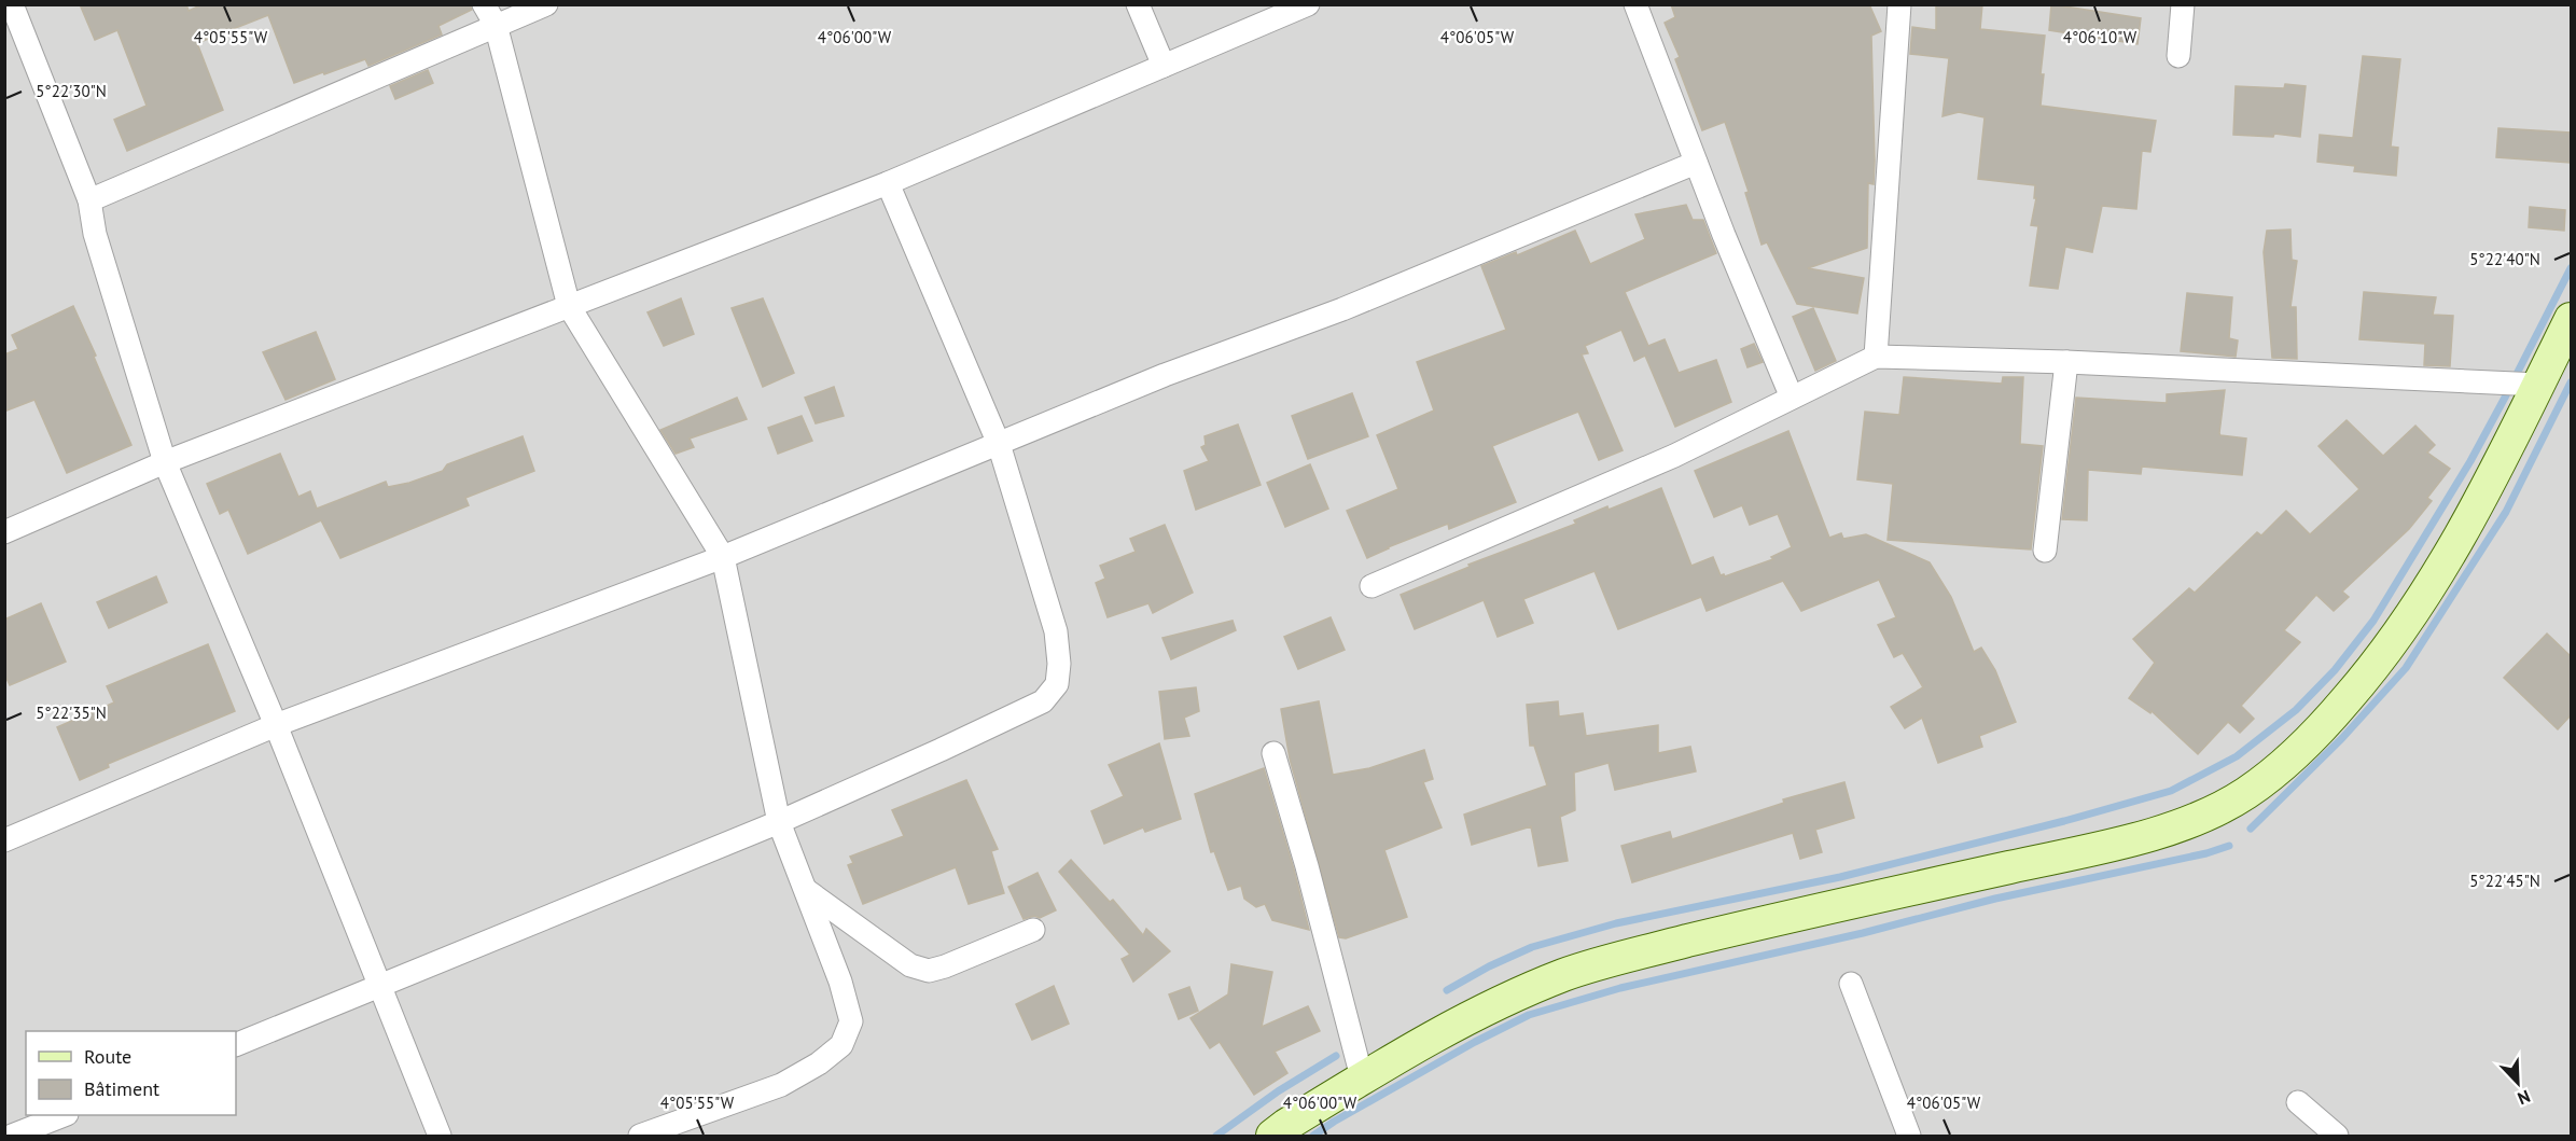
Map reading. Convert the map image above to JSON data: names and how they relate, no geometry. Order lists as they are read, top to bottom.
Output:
{
  "legend": ["Route", "Bâtiment"],
  "north": "bottom right",
  "coordinates": [
    "4°05'55\"W",
    "4°06'00\"W",
    "4°06'05\"W",
    "4°06'10\"W",
    "5°22'30\"N",
    "5°22'40\"N",
    "5°22'35\"N",
    "5°22'45\"N"
  ]
}
